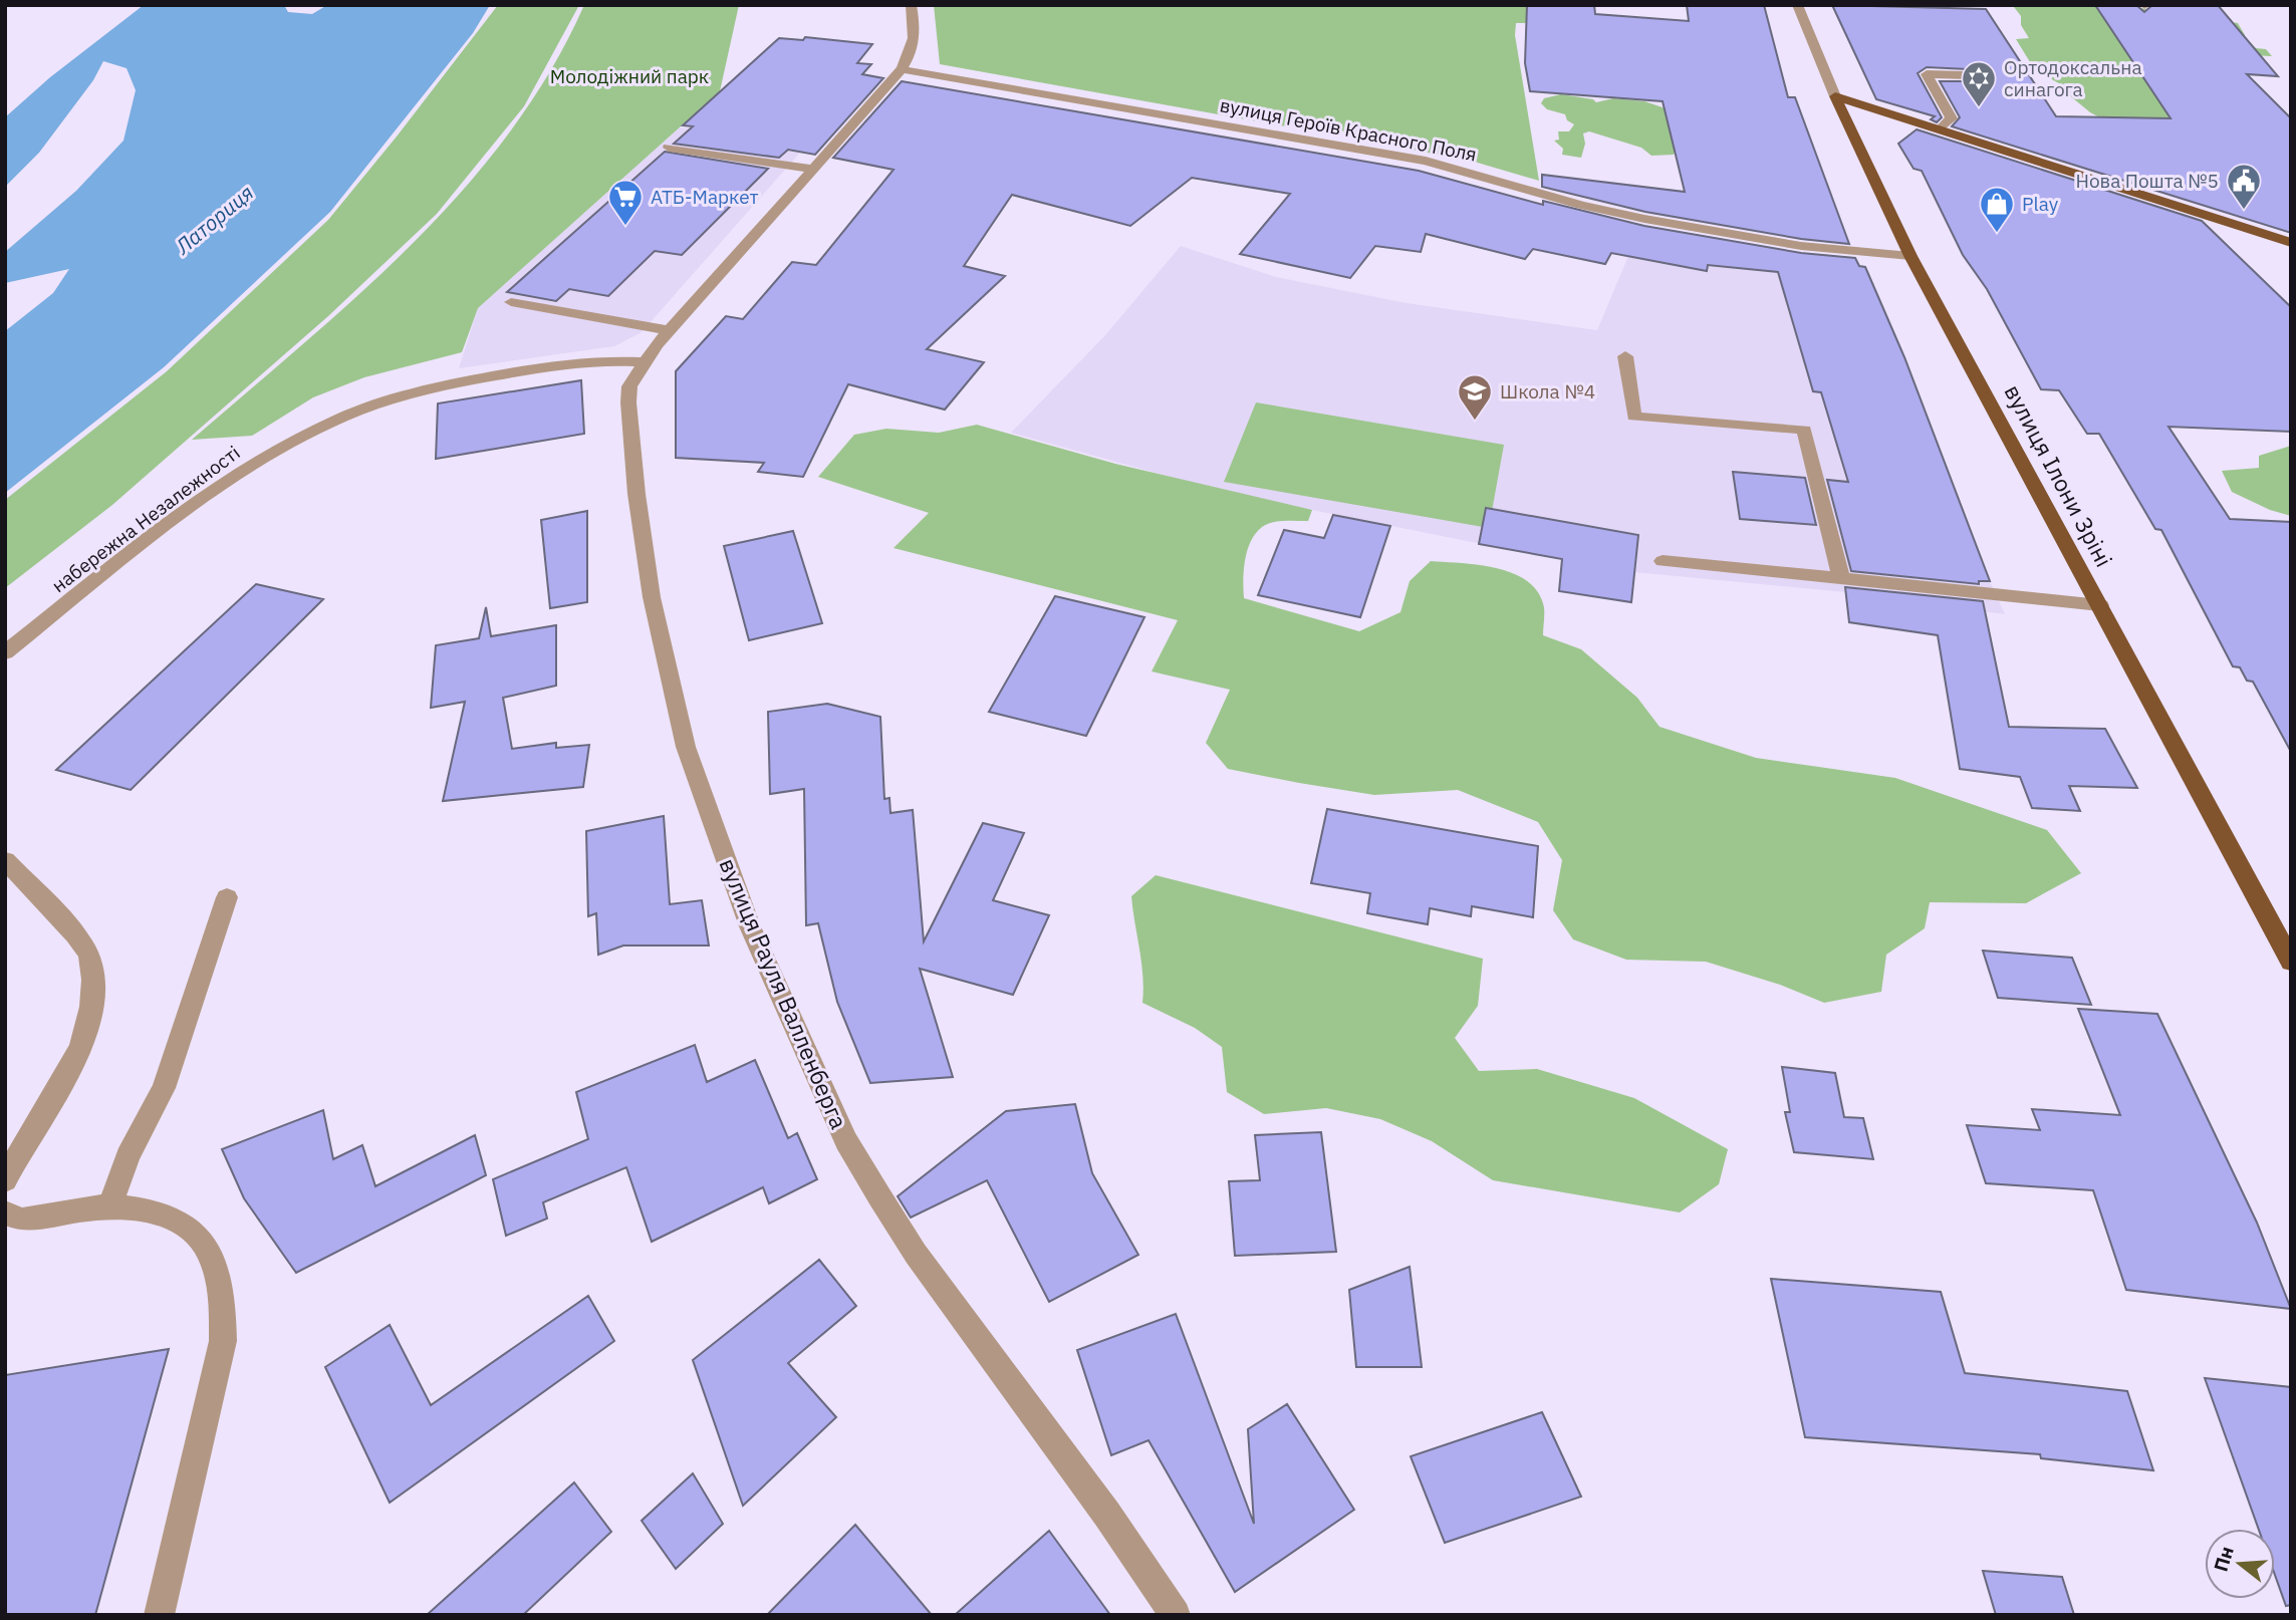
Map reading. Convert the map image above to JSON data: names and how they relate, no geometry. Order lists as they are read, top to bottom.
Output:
{
  "streets": {
    "main road": ["вулиця Ілони Зріні"],
    "street": ["вулиця Героїв Красного Поля", "набережна Незалежності", "вулиця Рауля Валленберга"]
  },
  "crossings": [
    ["вулиця Героїв Красного Поля", "вулиця Ілони Зріні"],
    ["вулиця Героїв Красного Поля", "вулиця Рауля Валленберга"],
    ["набережна Незалежності", "вулиця Рауля Валленберга"]
  ],
  "water": ["Латориця"],
  "parks": ["Молодіжний парк"],
  "places": {
    "synagogue": ["Ортодоксальна синагога"],
    "public building": ["Нова Пошта №5"],
    "supermarket": ["АТБ-Маркет"],
    "shop": ["Play"],
    "school or university": ["Школа №4"]
  },
  "north": "left"
}
